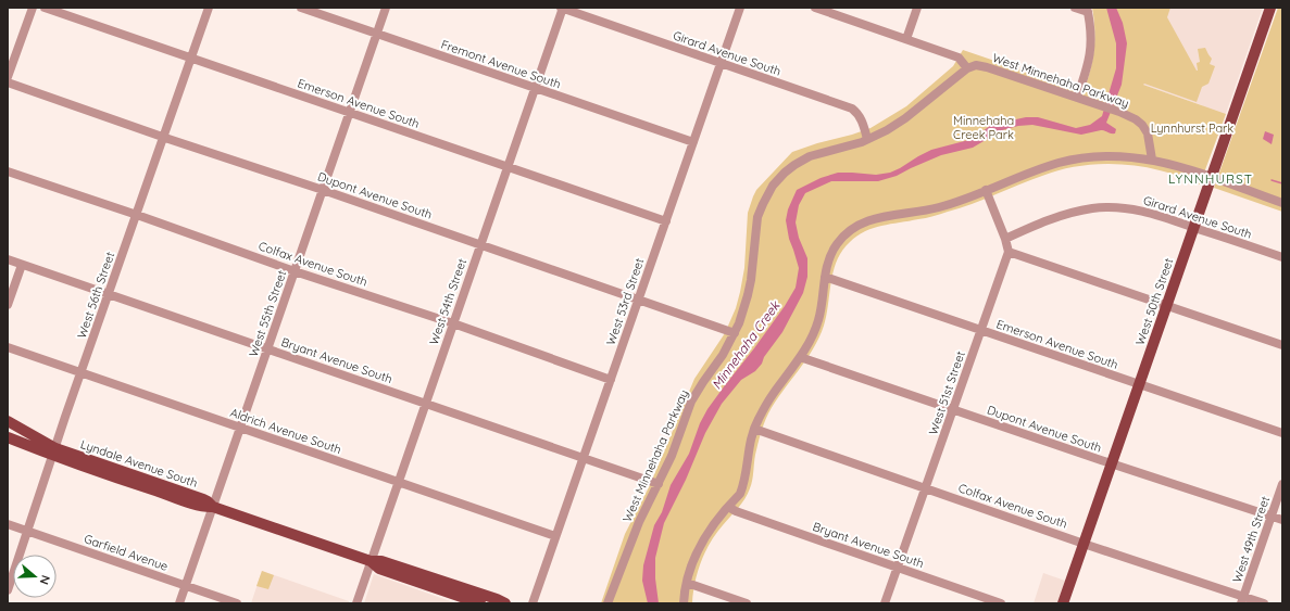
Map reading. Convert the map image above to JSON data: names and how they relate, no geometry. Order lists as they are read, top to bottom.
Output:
{
  "streets": {
    "main road": ["West 50th Street", "Lyndale Avenue South"],
    "street": [
      "Girard Avenue South",
      "Fremont Avenue South",
      "West Minnehaha Parkway",
      "Emerson Avenue South",
      "Dupont Avenue South",
      "Colfax Avenue South",
      "West 56th Street",
      "West 54th Street",
      "West 53rd Street",
      "West 55th Street",
      "Bryant Avenue South",
      "West 51st Street",
      "Aldrich Avenue South",
      "West 49th Street",
      "Garfield Avenue"
    ]
  },
  "crossings": [
    ["Girard Avenue South", "West Minnehaha Parkway"],
    ["Girard Avenue South", "West 54th Street"],
    ["Girard Avenue South", "West 53rd Street"],
    ["Girard Avenue South", "West 50th Street"],
    ["Fremont Avenue South", "West 54th Street"],
    ["Fremont Avenue South", "West 53rd Street"],
    ["Fremont Avenue South", "West 55th Street"],
    ["West Minnehaha Parkway", "Dupont Avenue South"],
    ["West Minnehaha Parkway", "Bryant Avenue South"],
    ["Emerson Avenue South", "West 56th Street"],
    ["Emerson Avenue South", "West 54th Street"],
    ["Emerson Avenue South", "West 53rd Street"],
    ["Emerson Avenue South", "West 50th Street"],
    ["Emerson Avenue South", "West 55th Street"],
    ["Emerson Avenue South", "West 51st Street"],
    ["Dupont Avenue South", "West 56th Street"],
    ["Dupont Avenue South", "West 54th Street"],
    ["Dupont Avenue South", "West 53rd Street"],
    ["Dupont Avenue South", "West 50th Street"],
    ["Dupont Avenue South", "West 55th Street"],
    ["Dupont Avenue South", "West 51st Street"],
    ["Dupont Avenue South", "West 49th Street"],
    ["Colfax Avenue South", "West 56th Street"],
    ["Colfax Avenue South", "West 54th Street"],
    ["Colfax Avenue South", "West 53rd Street"],
    ["Colfax Avenue South", "West 50th Street"],
    ["Colfax Avenue South", "West 55th Street"],
    ["Colfax Avenue South", "West 51st Street"],
    ["Colfax Avenue South", "West 49th Street"],
    ["West 56th Street", "Bryant Avenue South"],
    ["West 56th Street", "Aldrich Avenue South"],
    ["West 56th Street", "Lyndale Avenue South"],
    ["West 56th Street", "Garfield Avenue"],
    ["West 54th Street", "Bryant Avenue South"],
    ["West 54th Street", "Aldrich Avenue South"],
    ["West 54th Street", "Lyndale Avenue South"],
    ["West 53rd Street", "Bryant Avenue South"],
    ["West 53rd Street", "Aldrich Avenue South"],
    ["West 55th Street", "Bryant Avenue South"],
    ["West 55th Street", "Aldrich Avenue South"],
    ["West 55th Street", "Lyndale Avenue South"],
    ["West 55th Street", "Garfield Avenue"],
    ["Bryant Avenue South", "West 51st Street"]
  ],
  "districts": ["LYNNHURST"],
  "water": ["Minnehaha Creek"],
  "parks": ["Minnehaha Creek Park", "Lynnhurst Park"],
  "north": "right"
}
